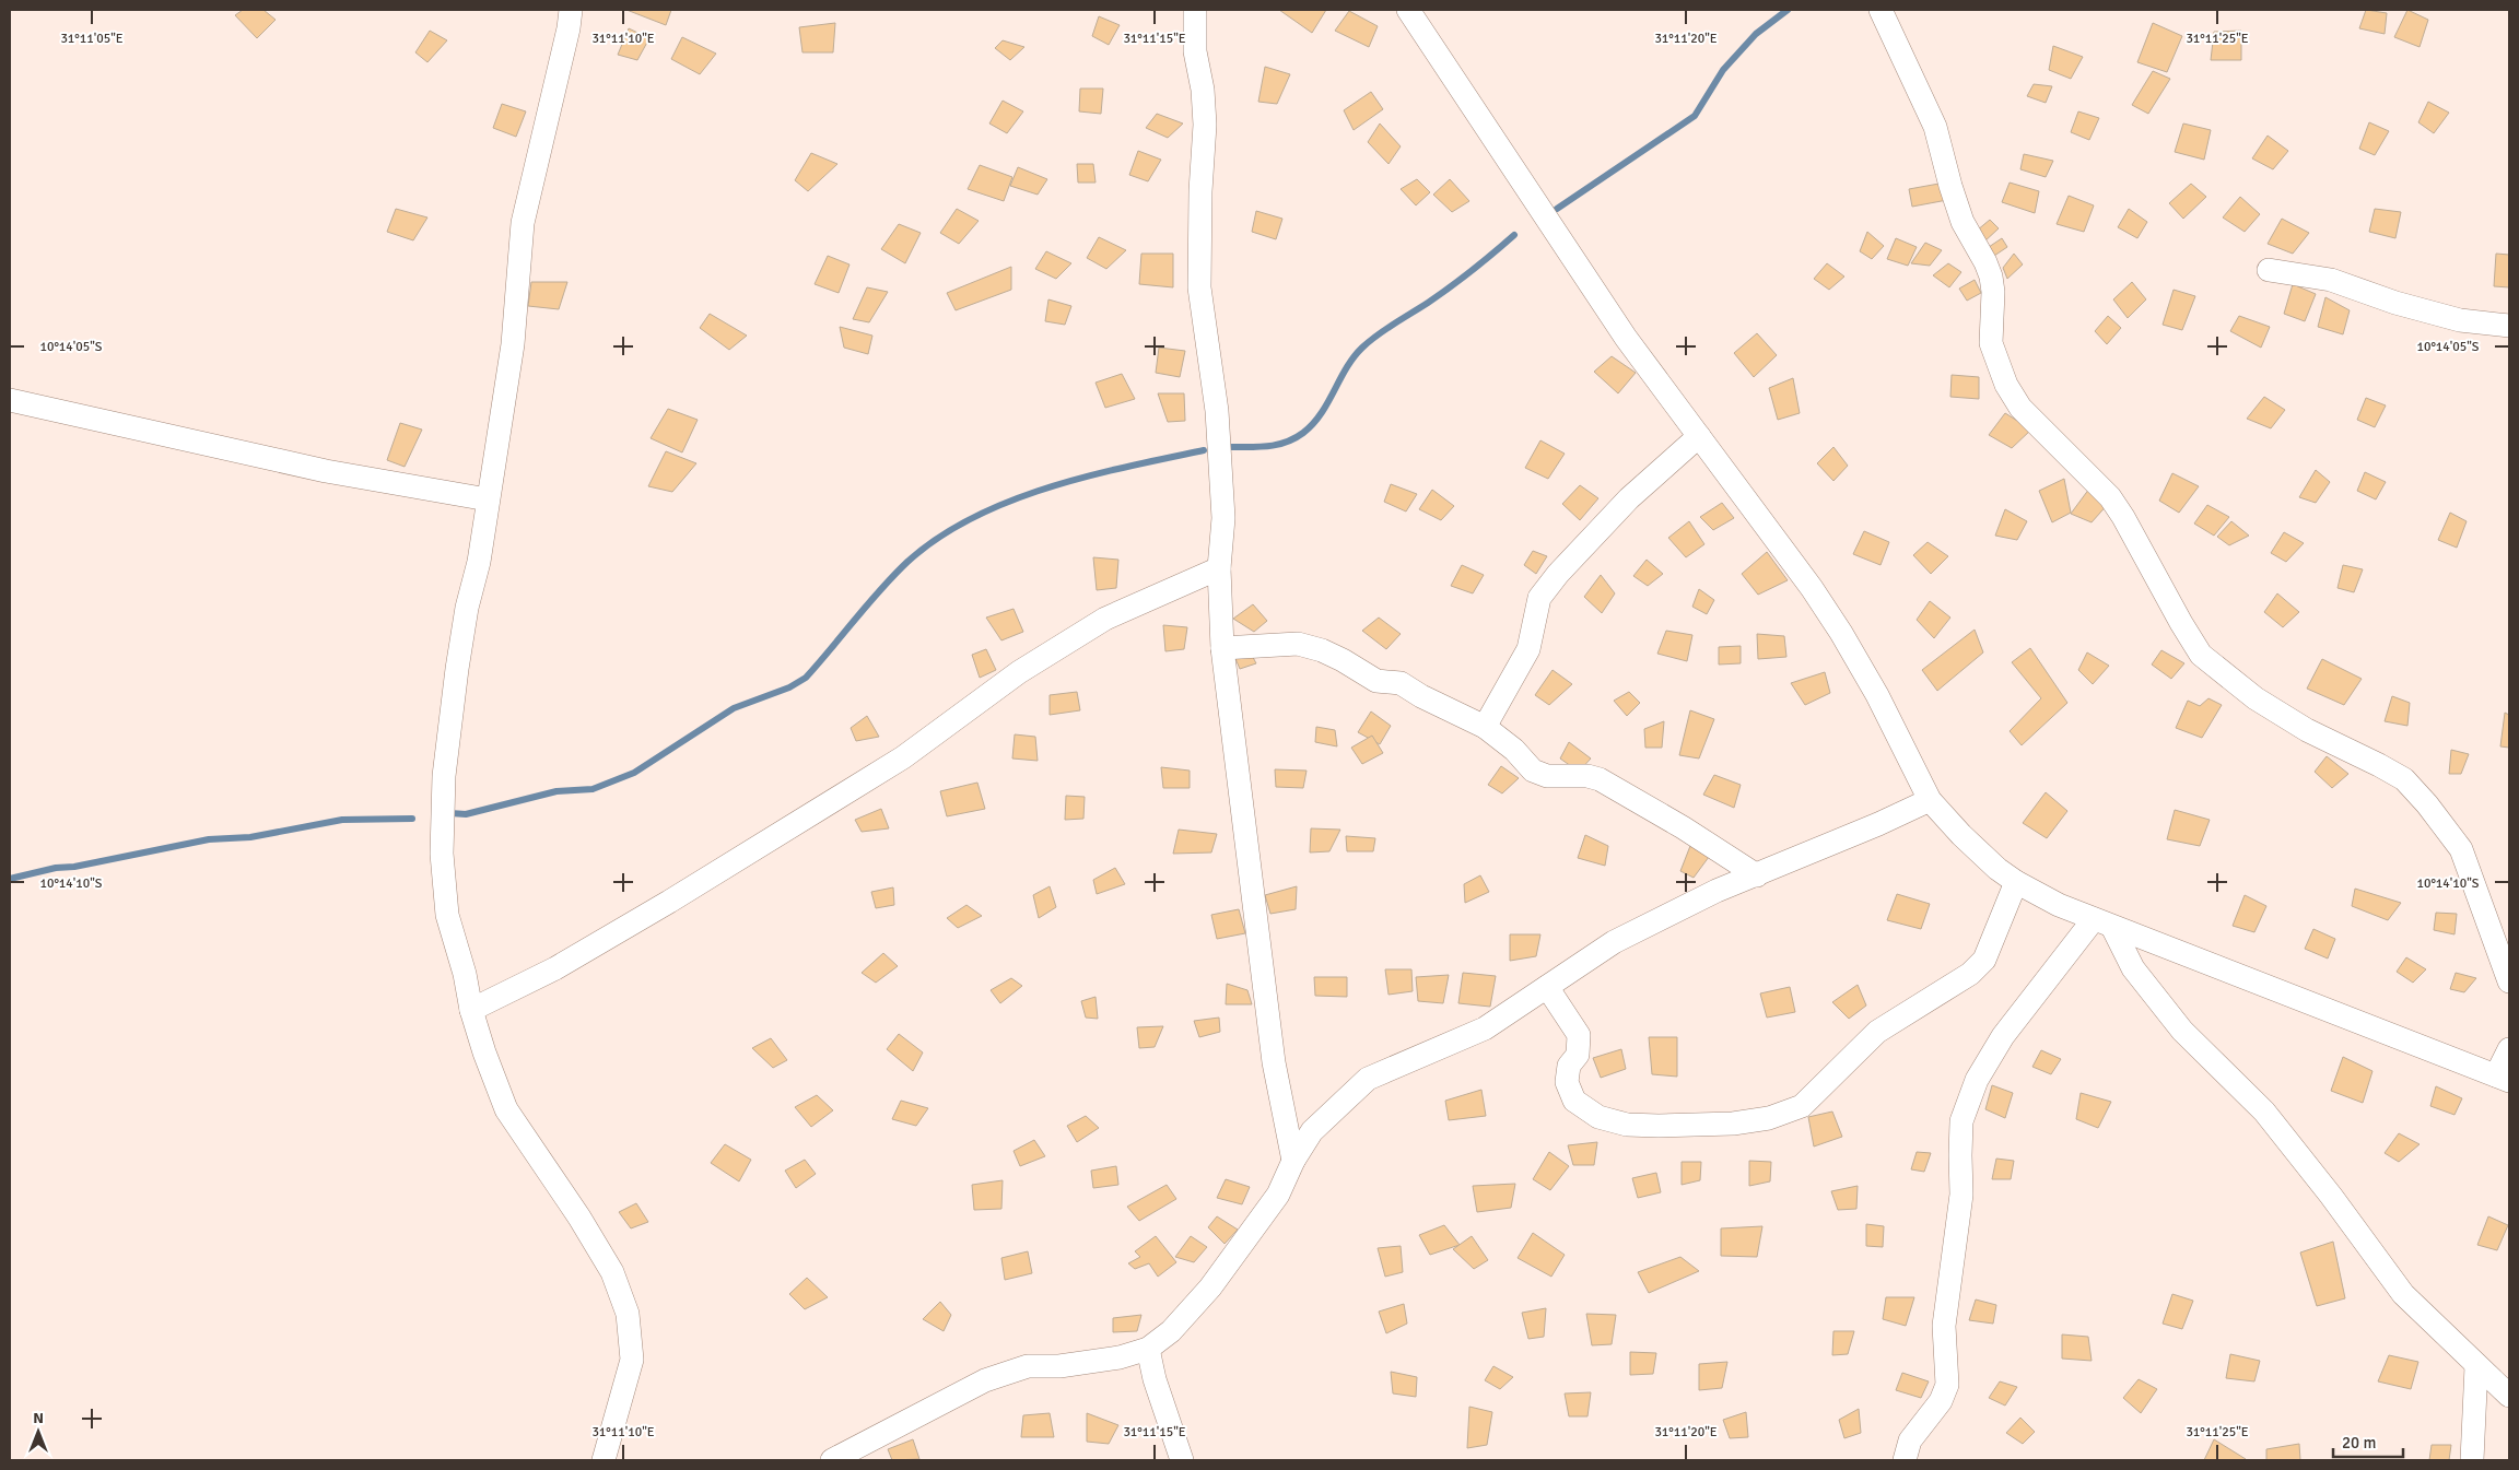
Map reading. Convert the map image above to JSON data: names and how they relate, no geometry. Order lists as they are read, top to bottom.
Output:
{
  "scale_bar": "20 m",
  "north": "top",
  "coordinates": [
    "31°11'05\"E",
    "31°11'10\"E",
    "31°11'15\"E",
    "31°11'20\"E",
    "31°11'25\"E",
    "10°14'05\"S",
    "10°14'10\"S"
  ]
}
